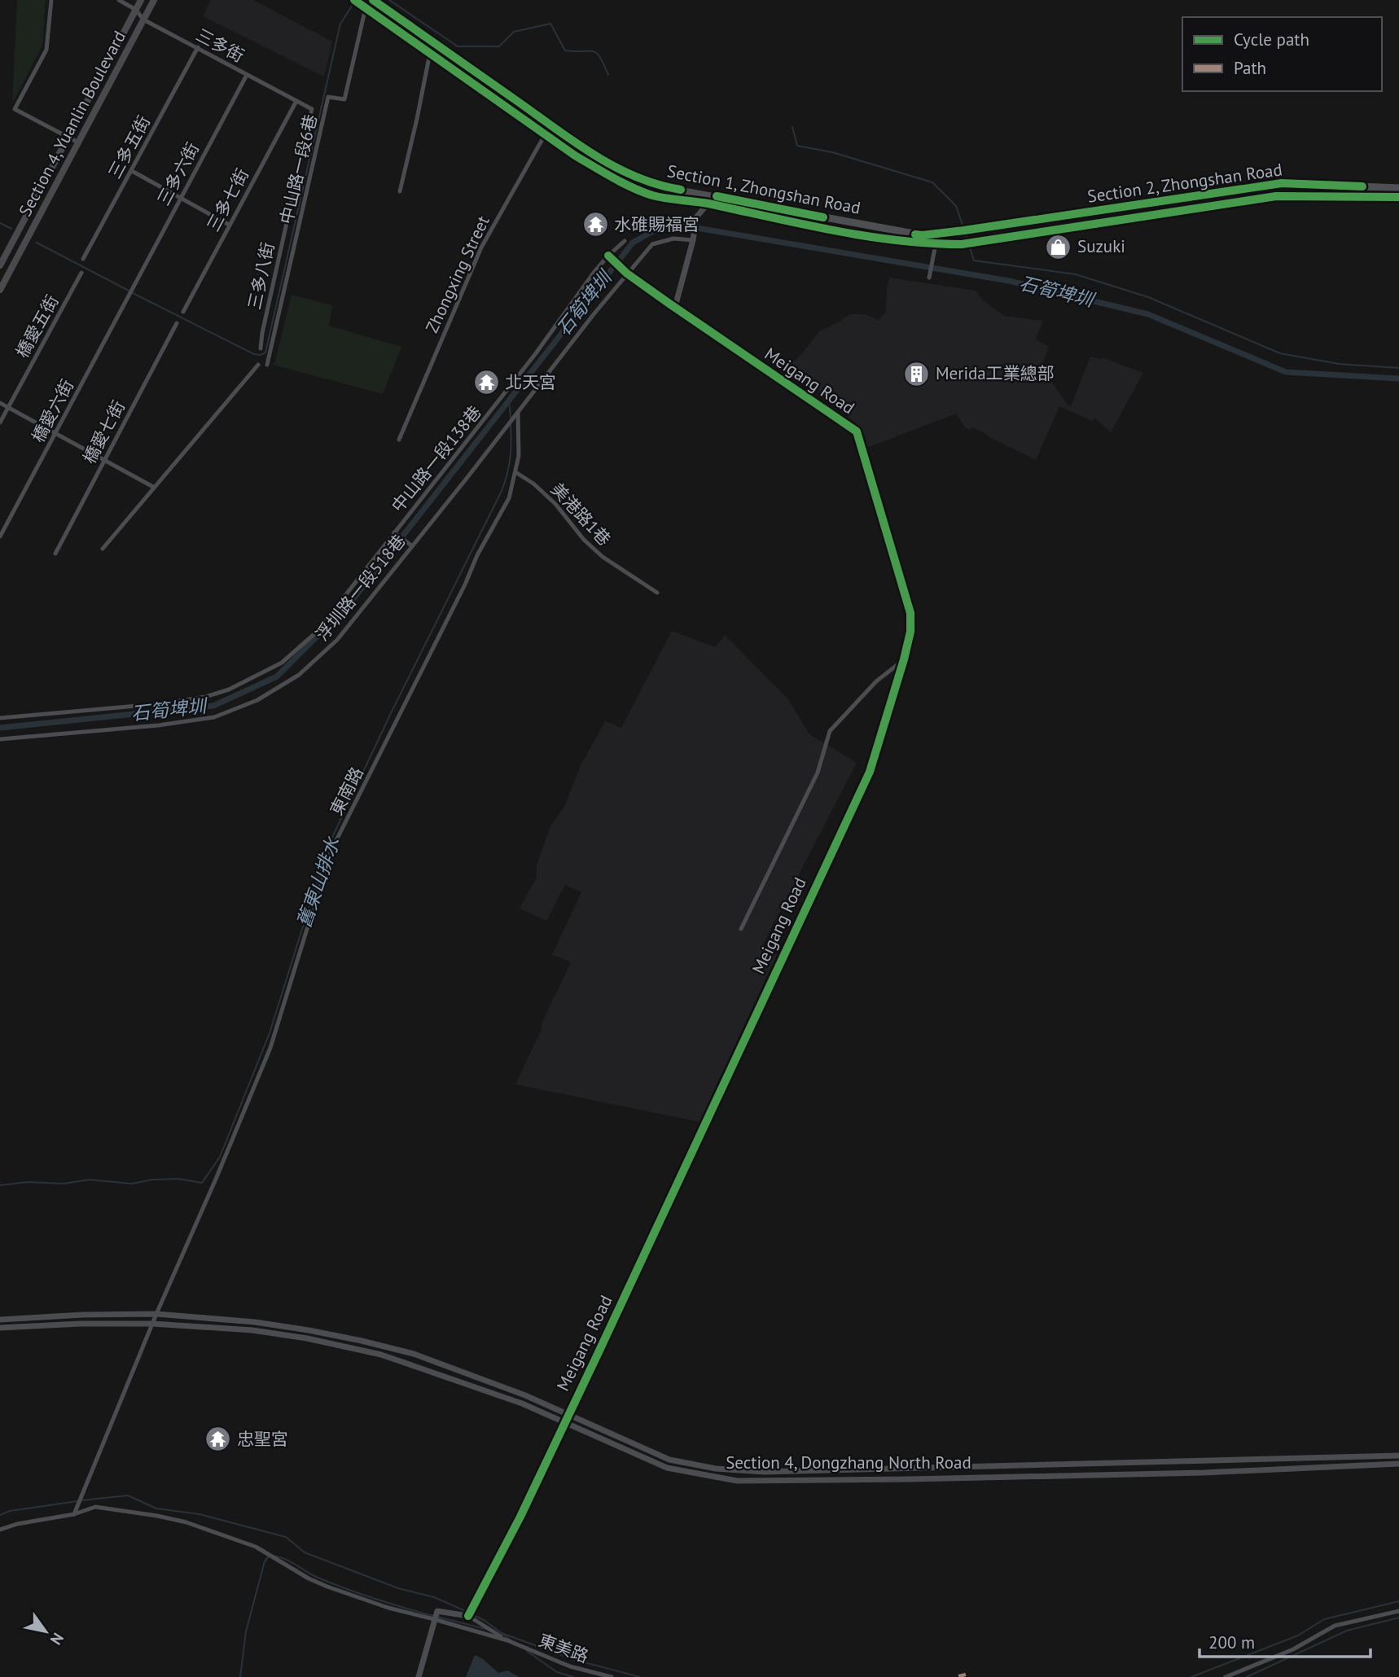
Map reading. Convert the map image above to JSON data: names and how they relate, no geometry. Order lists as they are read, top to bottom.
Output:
{
  "streets": {
    "main road": ["Section 4, Yuanlin Boulevard", "Section 2, Zhongshan Road", "Section 1, Zhongshan Road"],
    "street": [
      "三多街",
      "三多五街",
      "中山路一段6巷",
      "三多六街",
      "三多七街",
      "Zhongxing Street",
      "三多八街",
      "橋愛五街",
      "Meigang Road",
      "橋愛六街",
      "橋愛七街",
      "中山路一段138巷",
      "美港路1巷",
      "浮圳路一段518巷",
      "東南路",
      "Section 4, Dongzhang North Road",
      "東美路"
    ]
  },
  "crossings": [
    ["三多街", "Section 4, Yuanlin Boulevard"],
    ["三多街", "三多五街"],
    ["三多街", "三多六街"],
    ["三多街", "三多七街"],
    ["三多街", "三多八街"],
    ["中山路一段6巷", "Section 1, Zhongshan Road"],
    ["三多六街", "橋愛六街"],
    ["Section 2, Zhongshan Road", "Section 1, Zhongshan Road"],
    ["Section 1, Zhongshan Road", "Zhongxing Street"],
    ["Meigang Road", "Section 4, Dongzhang North Road"],
    ["美港路1巷", "東南路"],
    ["東南路", "Section 4, Dongzhang North Road"]
  ],
  "water": ["石筍埤圳", "舊東山排水"],
  "places": {
    "temple": ["水碓賜福宮", "北天宮", "忠聖宮"],
    "shop": ["Suzuki"],
    "building": ["Merida工業總部"]
  },
  "legend": ["Cycle path", "Path"],
  "scale_bar": "200 m",
  "north": "bottom right"
}
